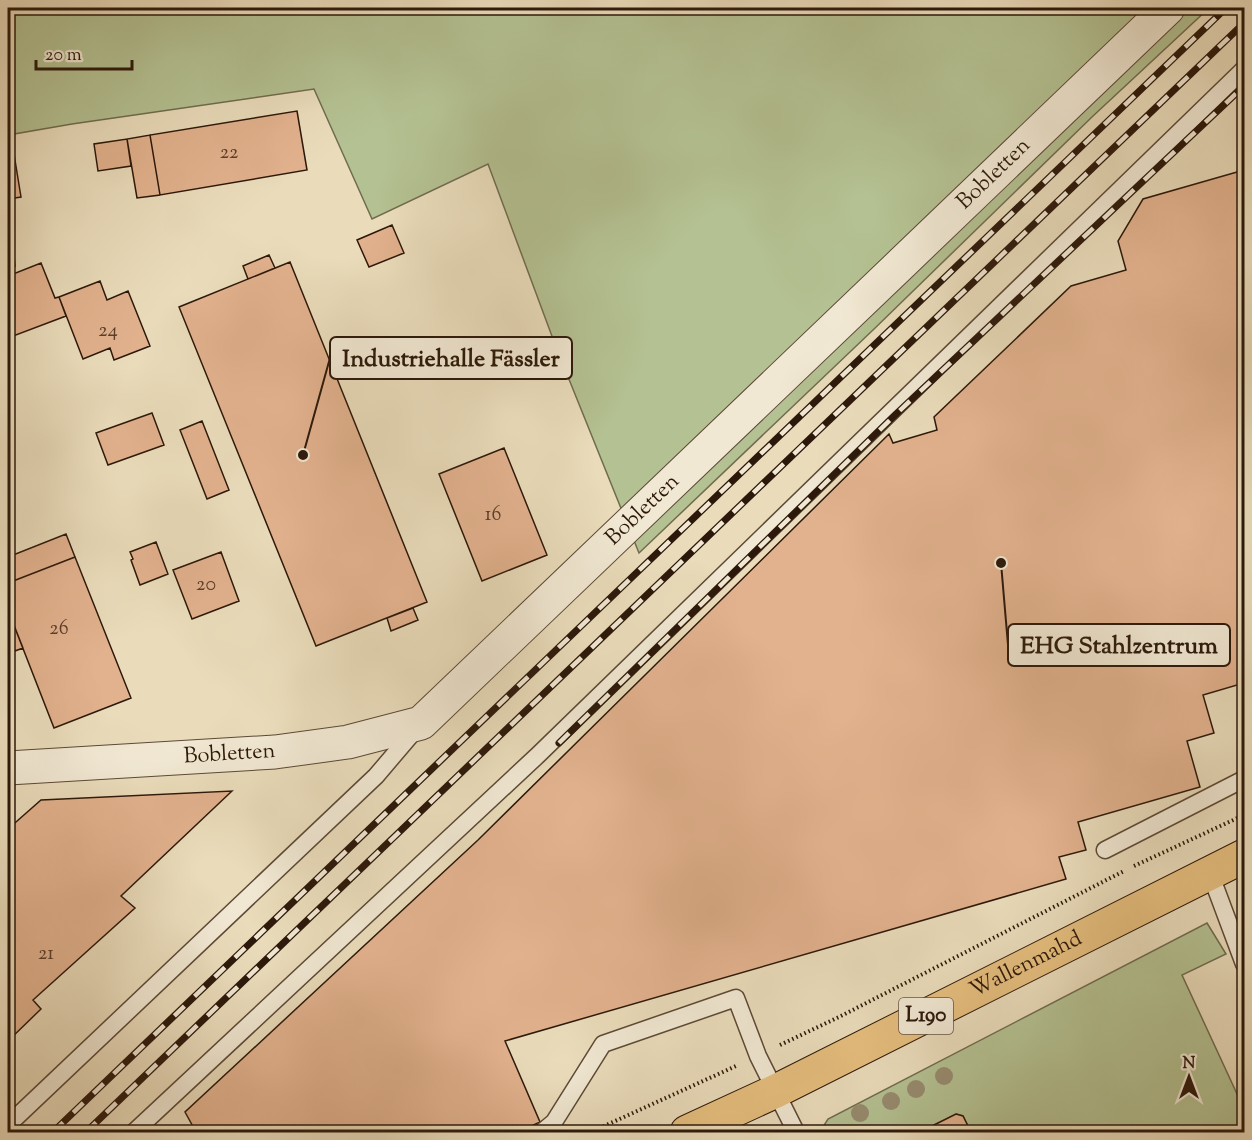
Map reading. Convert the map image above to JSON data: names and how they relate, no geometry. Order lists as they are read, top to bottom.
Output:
{
  "streets": {
    "main road": ["Wallenmahd", "L190"],
    "street": ["Bobletten"]
  },
  "places": ["Industriehalle Fässler", "EHG Stahlzentrum"],
  "house_numbers": [
    "22",
    "24",
    "16",
    "20",
    "26",
    "21"
  ],
  "scale_bar": "20 m",
  "north": "top"
}
